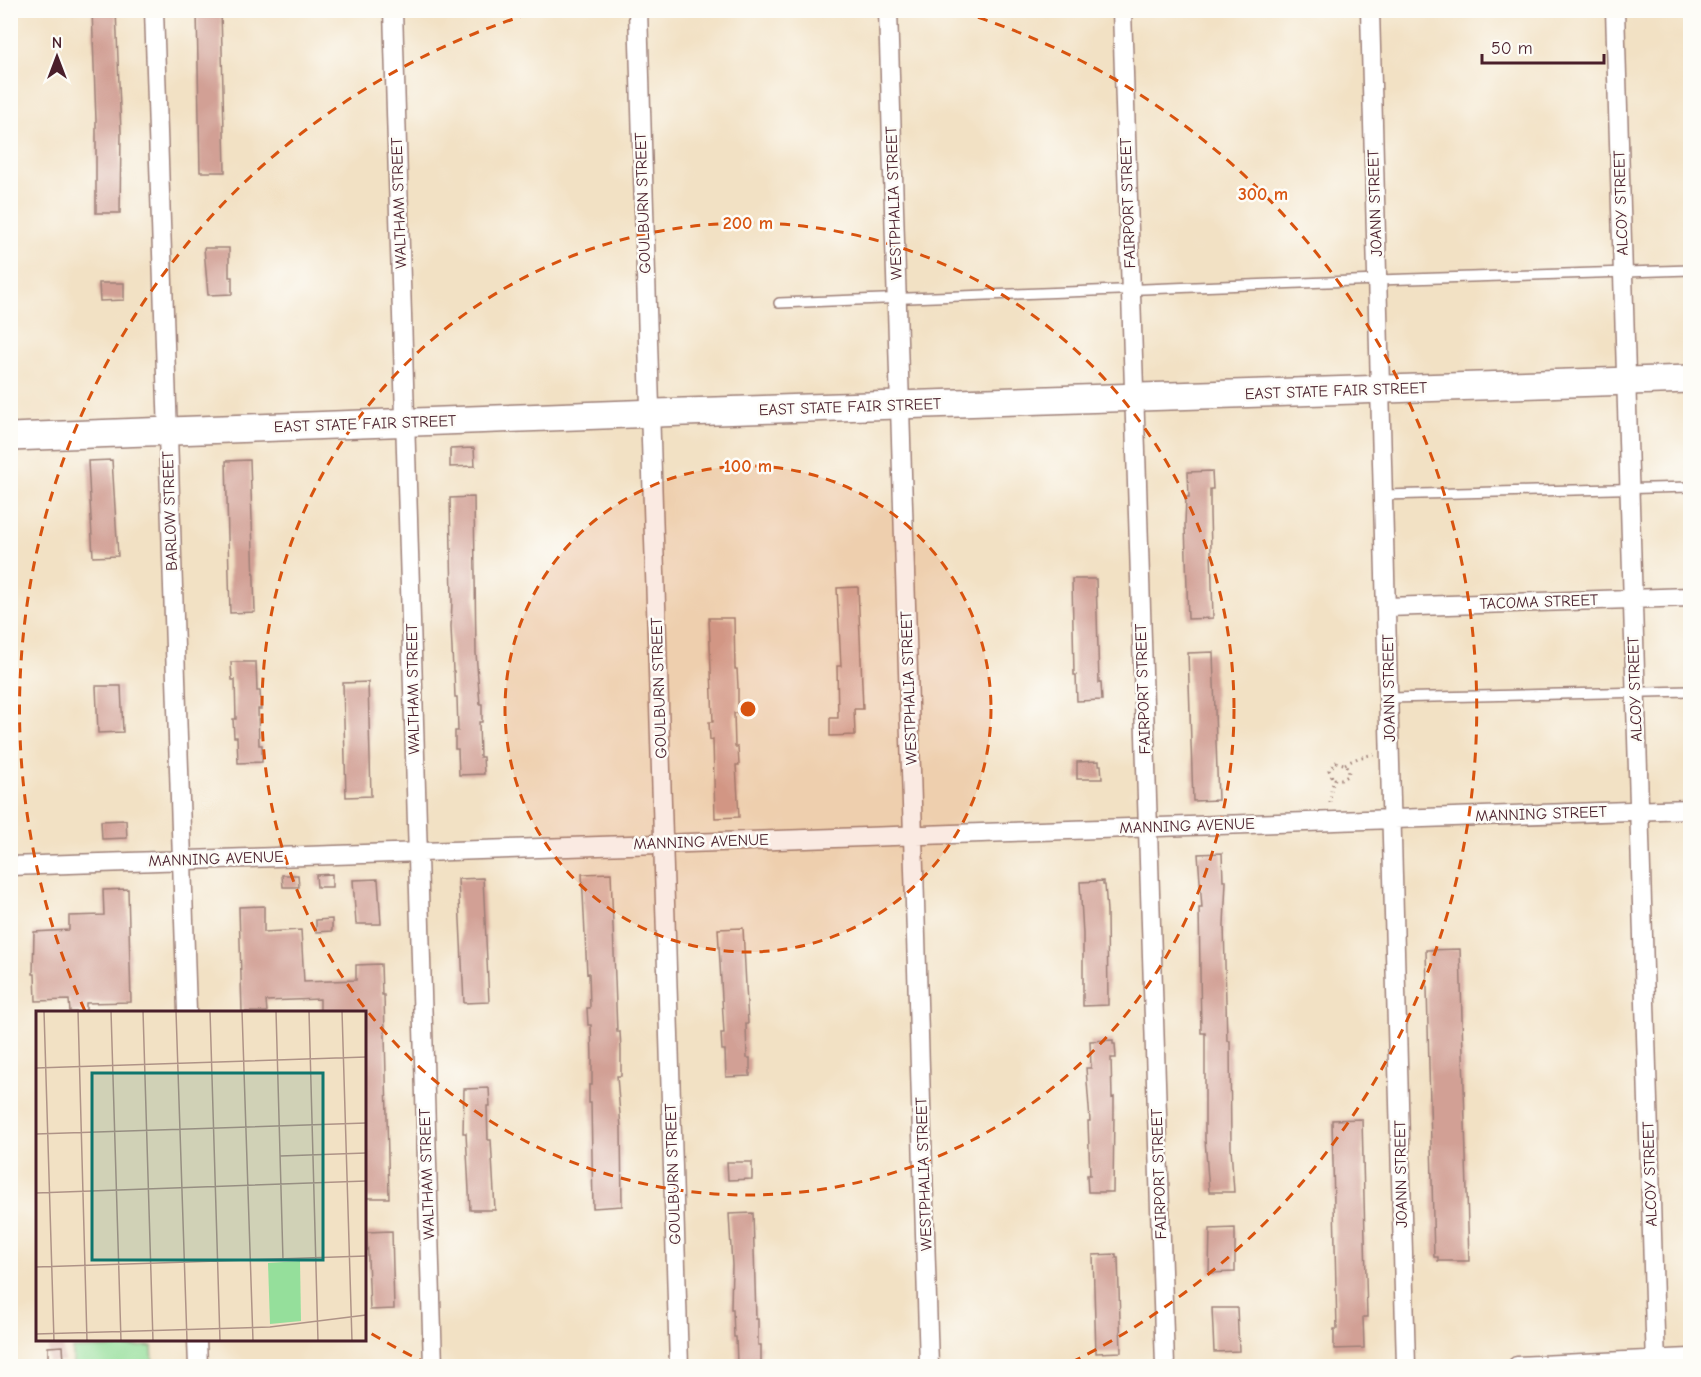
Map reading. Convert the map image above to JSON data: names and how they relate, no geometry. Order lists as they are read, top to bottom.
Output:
{
  "streets": {
    "street": [
      "WALTHAM STREET",
      "GOULBURN STREET",
      "WESTPHALIA STREET",
      "FAIRPORT STREET",
      "JOANN STREET",
      "ALCOY STREET",
      "EAST STATE FAIR STREET",
      "BARLOW STREET",
      "TACOMA STREET",
      "MANNING STREET",
      "MANNING AVENUE"
    ]
  },
  "crossings": [
    ["WALTHAM STREET", "EAST STATE FAIR STREET"],
    ["WALTHAM STREET", "MANNING AVENUE"],
    ["GOULBURN STREET", "EAST STATE FAIR STREET"],
    ["GOULBURN STREET", "MANNING AVENUE"],
    ["WESTPHALIA STREET", "EAST STATE FAIR STREET"],
    ["WESTPHALIA STREET", "MANNING AVENUE"],
    ["FAIRPORT STREET", "EAST STATE FAIR STREET"],
    ["FAIRPORT STREET", "MANNING AVENUE"],
    ["JOANN STREET", "EAST STATE FAIR STREET"],
    ["JOANN STREET", "TACOMA STREET"],
    ["JOANN STREET", "MANNING STREET"],
    ["JOANN STREET", "MANNING AVENUE"],
    ["ALCOY STREET", "EAST STATE FAIR STREET"],
    ["ALCOY STREET", "TACOMA STREET"],
    ["ALCOY STREET", "MANNING STREET"],
    ["EAST STATE FAIR STREET", "BARLOW STREET"],
    ["BARLOW STREET", "MANNING AVENUE"],
    ["MANNING STREET", "MANNING AVENUE"]
  ],
  "scale_bar": "50 m",
  "north": "top",
  "rings": ["300 m", "200 m", "100 m"]
}
